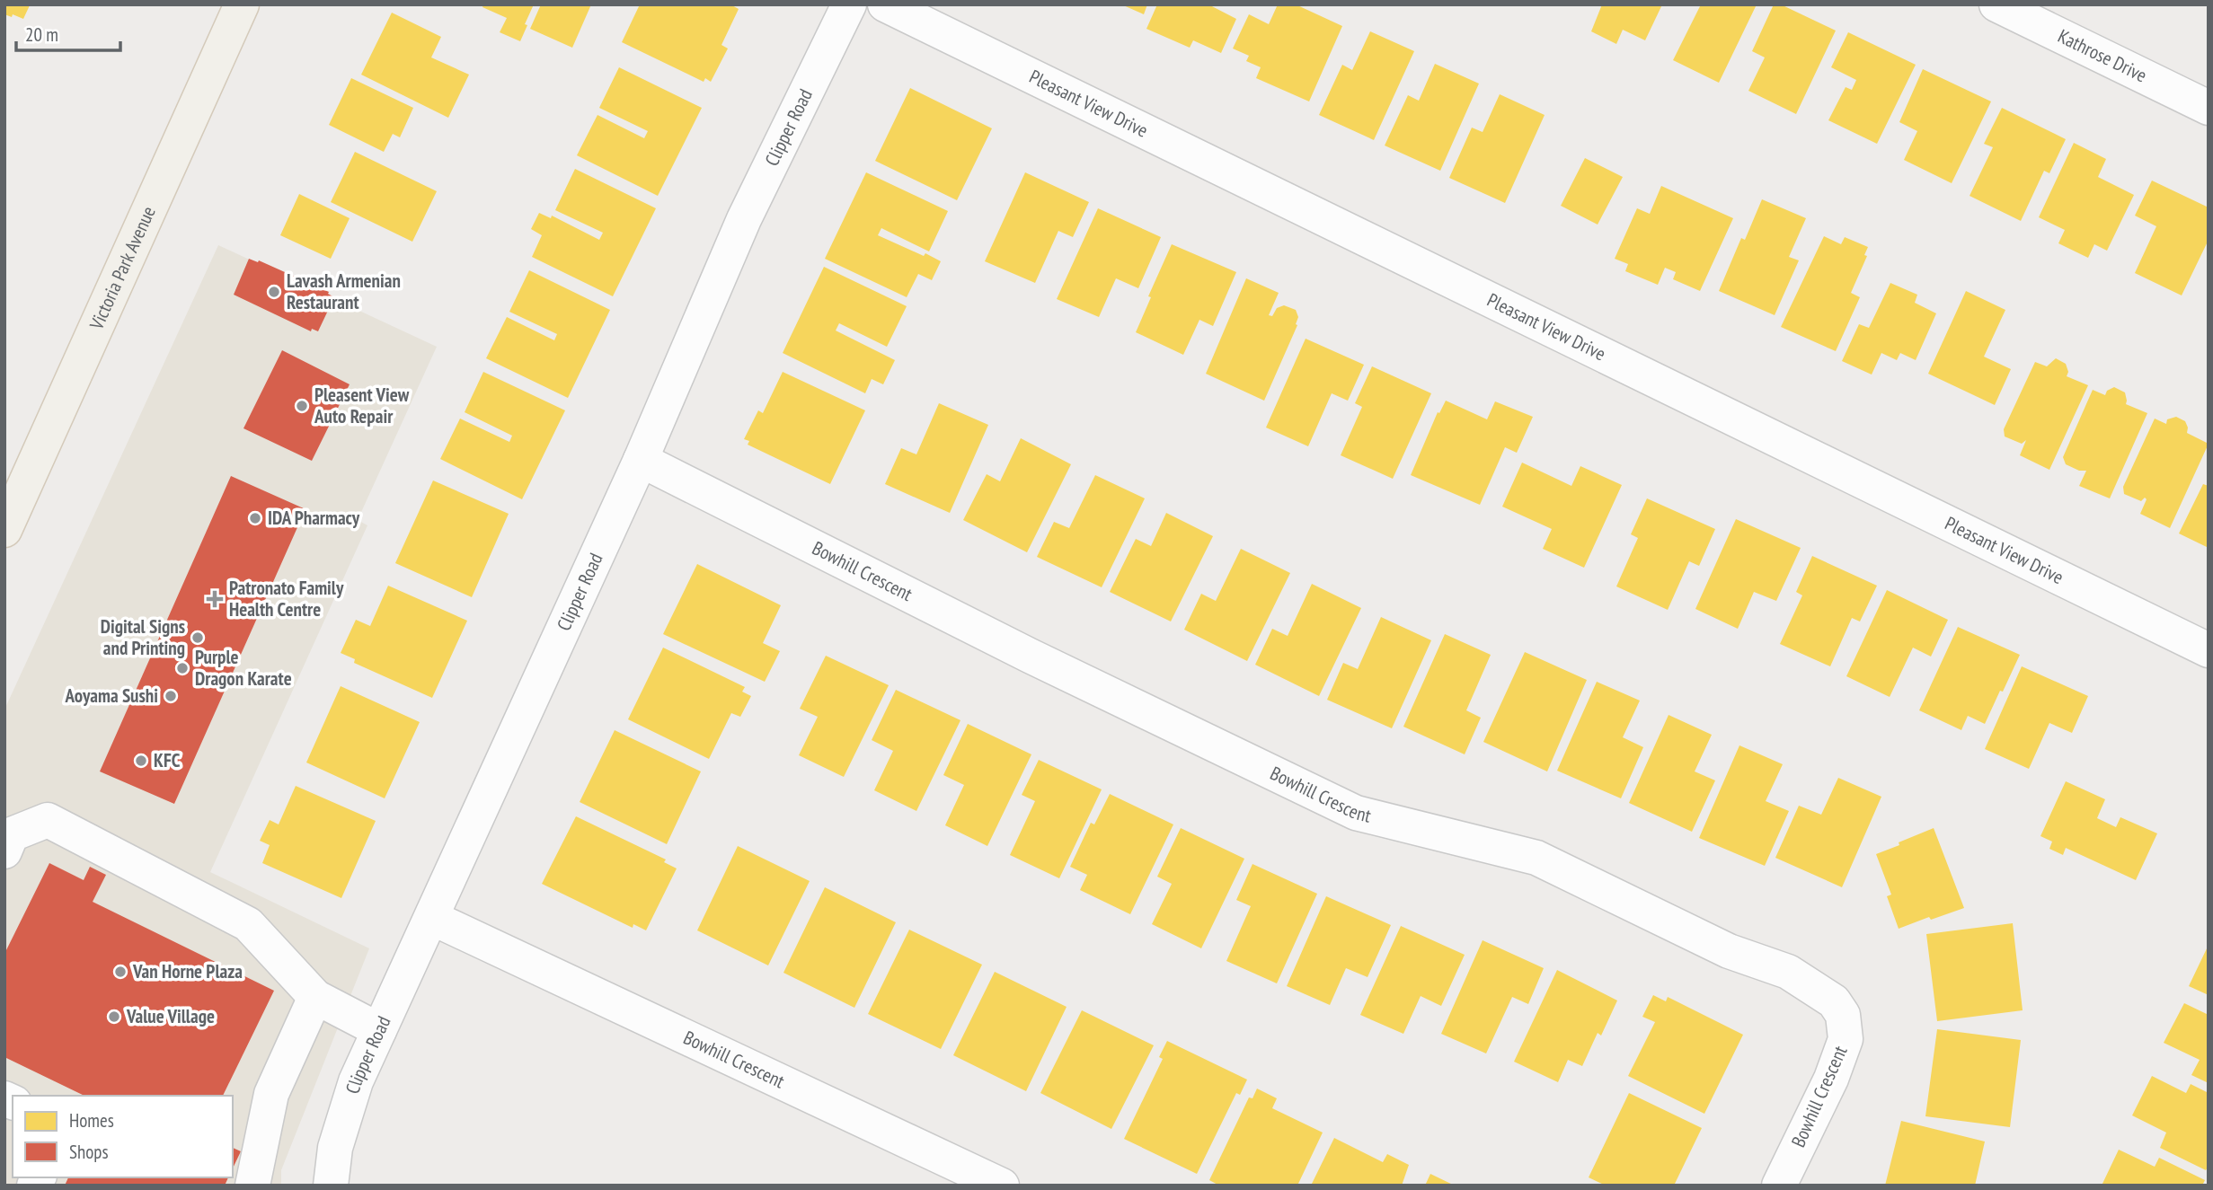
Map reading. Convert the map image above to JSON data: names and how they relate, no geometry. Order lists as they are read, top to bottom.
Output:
{
  "streets": {
    "main road": ["Victoria Park Avenue"],
    "street": [
      "Kathrose Drive",
      "Pleasant View Drive",
      "Clipper Road",
      "Bowhill Crescent"
    ]
  },
  "crossings": [
    ["Clipper Road", "Bowhill Crescent"]
  ],
  "places": {
    "other": [
      "Lavash Armenian Restaurant",
      "Pleasent View Auto Repair",
      "IDA Pharmacy",
      "Digital Signs and Printing",
      "Purple Dragon Karate",
      "Aoyama Sushi",
      "KFC",
      "Van Horne Plaza",
      "Value Village"
    ],
    "health": ["Patronato Family Health Centre"]
  },
  "legend": ["Homes", "Shops"],
  "scale_bar": "20 m"
}
